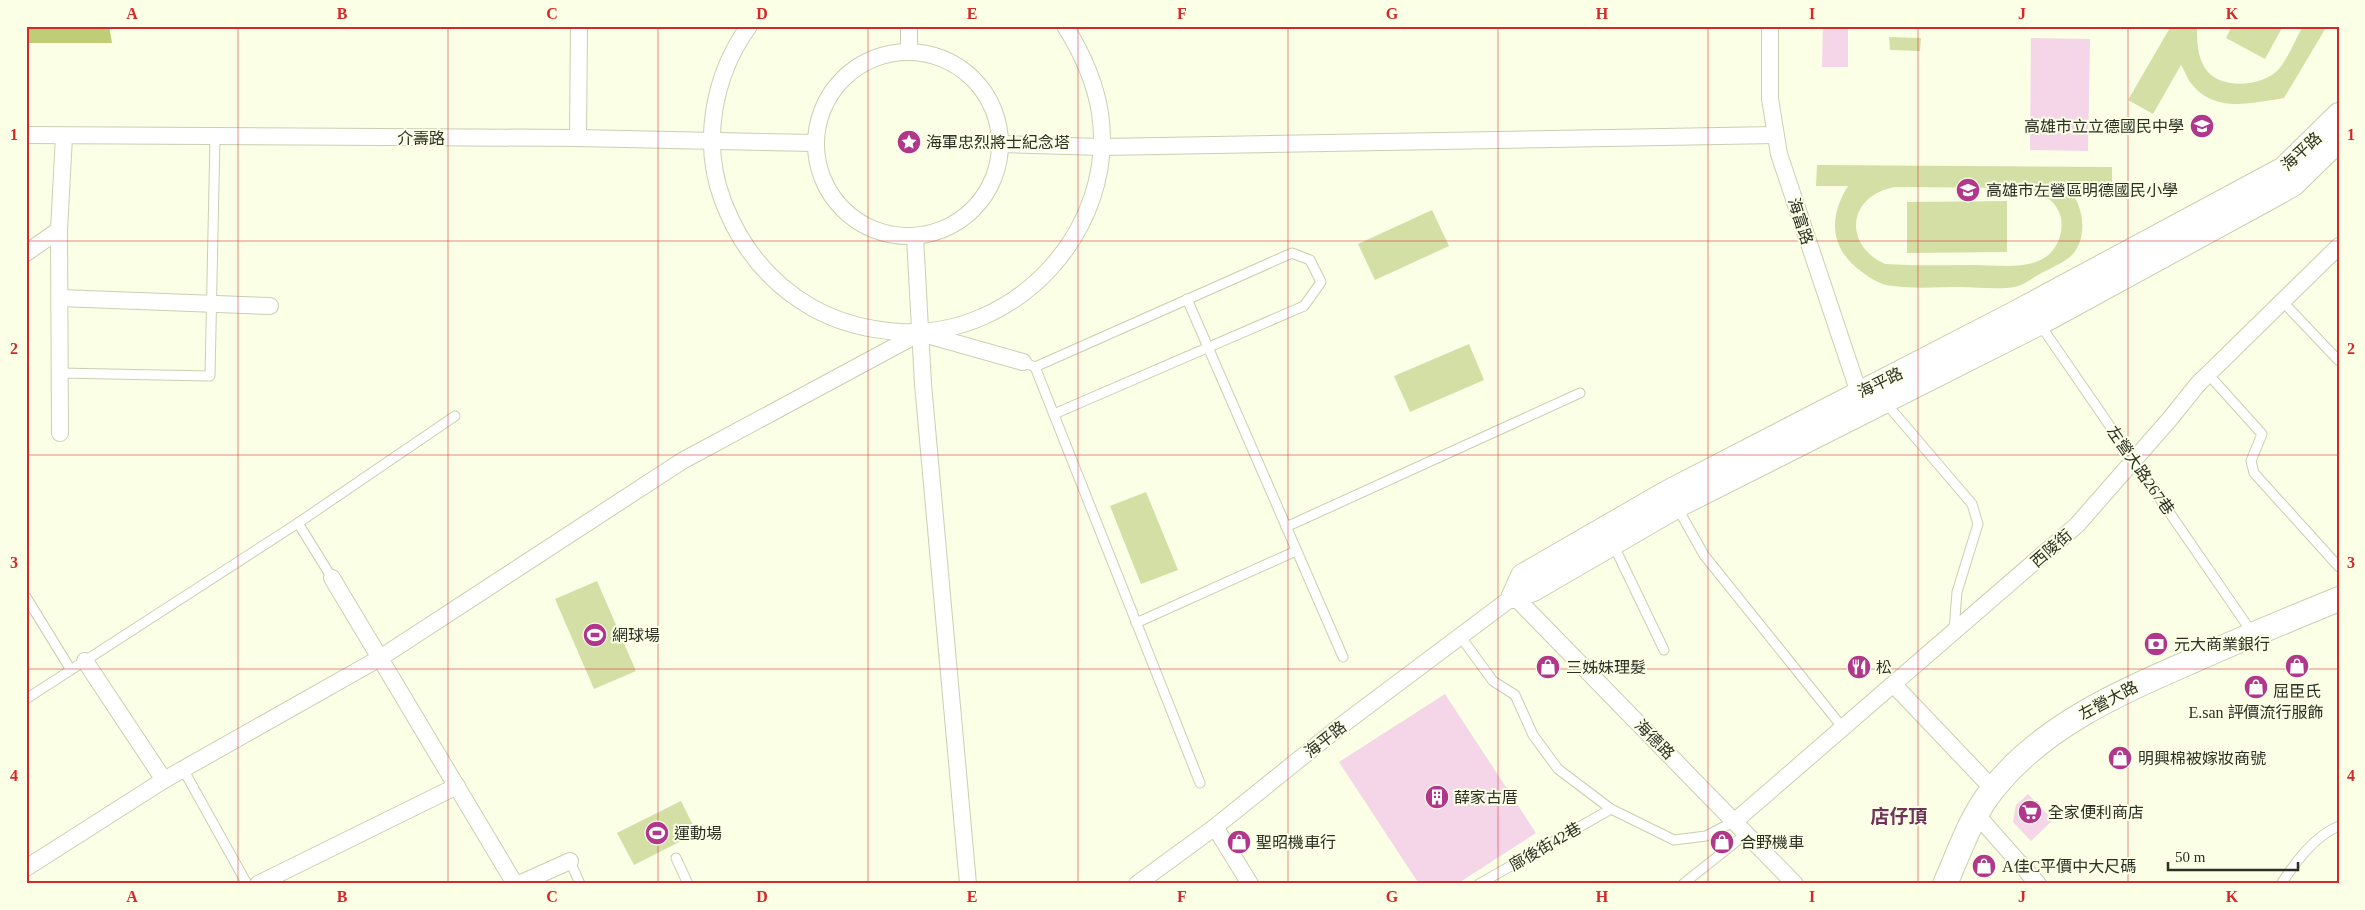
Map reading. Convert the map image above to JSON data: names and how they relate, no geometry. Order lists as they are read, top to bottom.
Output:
{
  "streets": {
    "street": [
      "介壽路",
      "海平路",
      "海富路",
      "西陵街",
      "左營大路",
      "海德路"
    ],
    "lane": ["左營大路267巷", "廍後街42巷"]
  },
  "crossings": [
    ["海平路", "海富路"],
    ["海平路", "左營大路267巷"],
    ["海平路", "海德路"],
    ["左營大路267巷", "西陵街"],
    ["左營大路267巷", "左營大路"],
    ["西陵街", "海德路"]
  ],
  "districts": ["店仔頂"],
  "places": {
    "school or university": ["高雄市立立德國民中學", "高雄市左營區明德國民小學"],
    "place": ["海軍忠烈將士紀念塔"],
    "sports": ["網球場", "運動場"],
    "bank": ["元大商業銀行"],
    "shop": [
      "屈臣氏",
      "三姊妹理髮",
      "E.san 評價流行服飾",
      "明興棉被嫁妝商號",
      "聖昭機車行",
      "合野機車",
      "A佳C平價中大尺碼"
    ],
    "restaurant": ["松"],
    "building": ["薛家古厝"],
    "supermarket": ["全家便利商店"]
  },
  "scale_bar": "50 m",
  "grid": {
    "columns": [
      "A",
      "B",
      "C",
      "D",
      "E",
      "F",
      "G",
      "H",
      "I",
      "J",
      "K"
    ],
    "rows": [
      "1",
      "2",
      "3",
      "4"
    ]
  }
}
